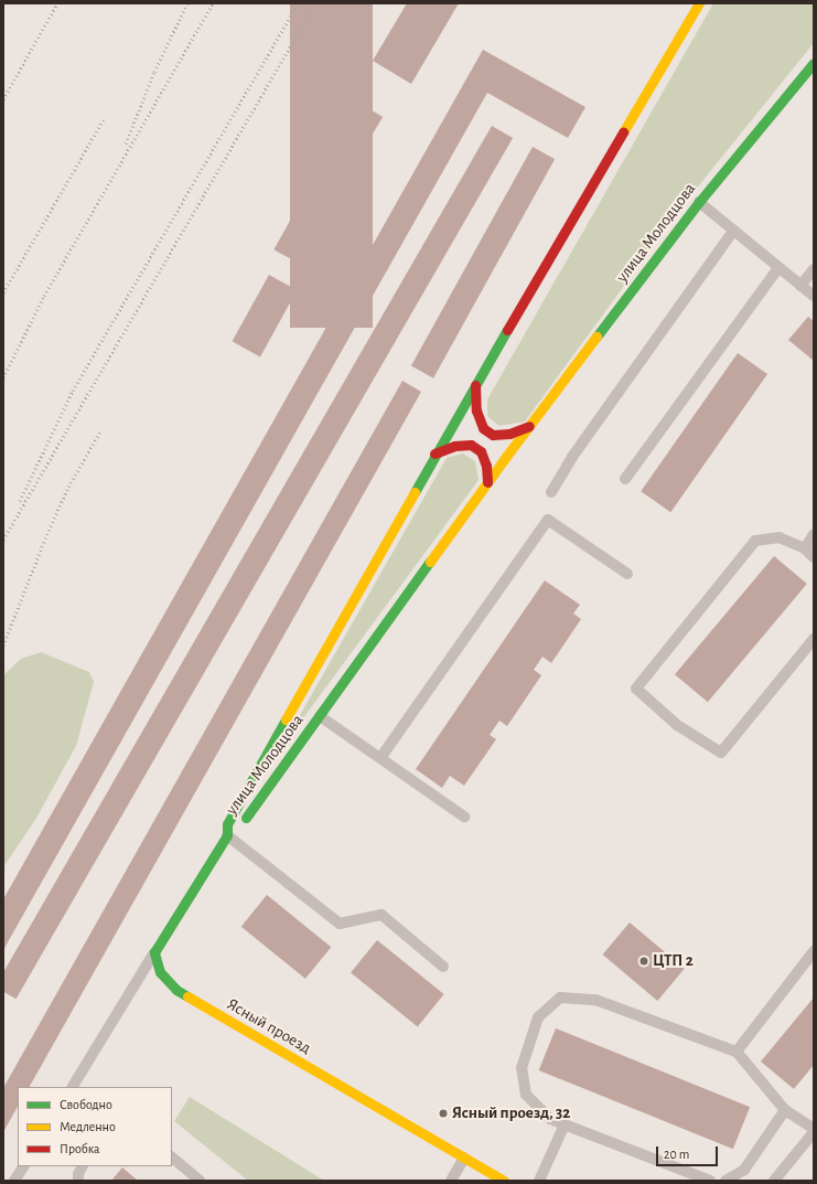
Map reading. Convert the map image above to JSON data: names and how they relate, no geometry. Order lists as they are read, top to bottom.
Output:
{
  "streets": {
    "street": ["улица Молодцова", "Ясный проезд"]
  },
  "places": ["ЦТП 2", "Ясный проезд, 32"],
  "legend": ["Свободно", "Медленно", "Пробка"],
  "scale_bar": "20 m"
}
